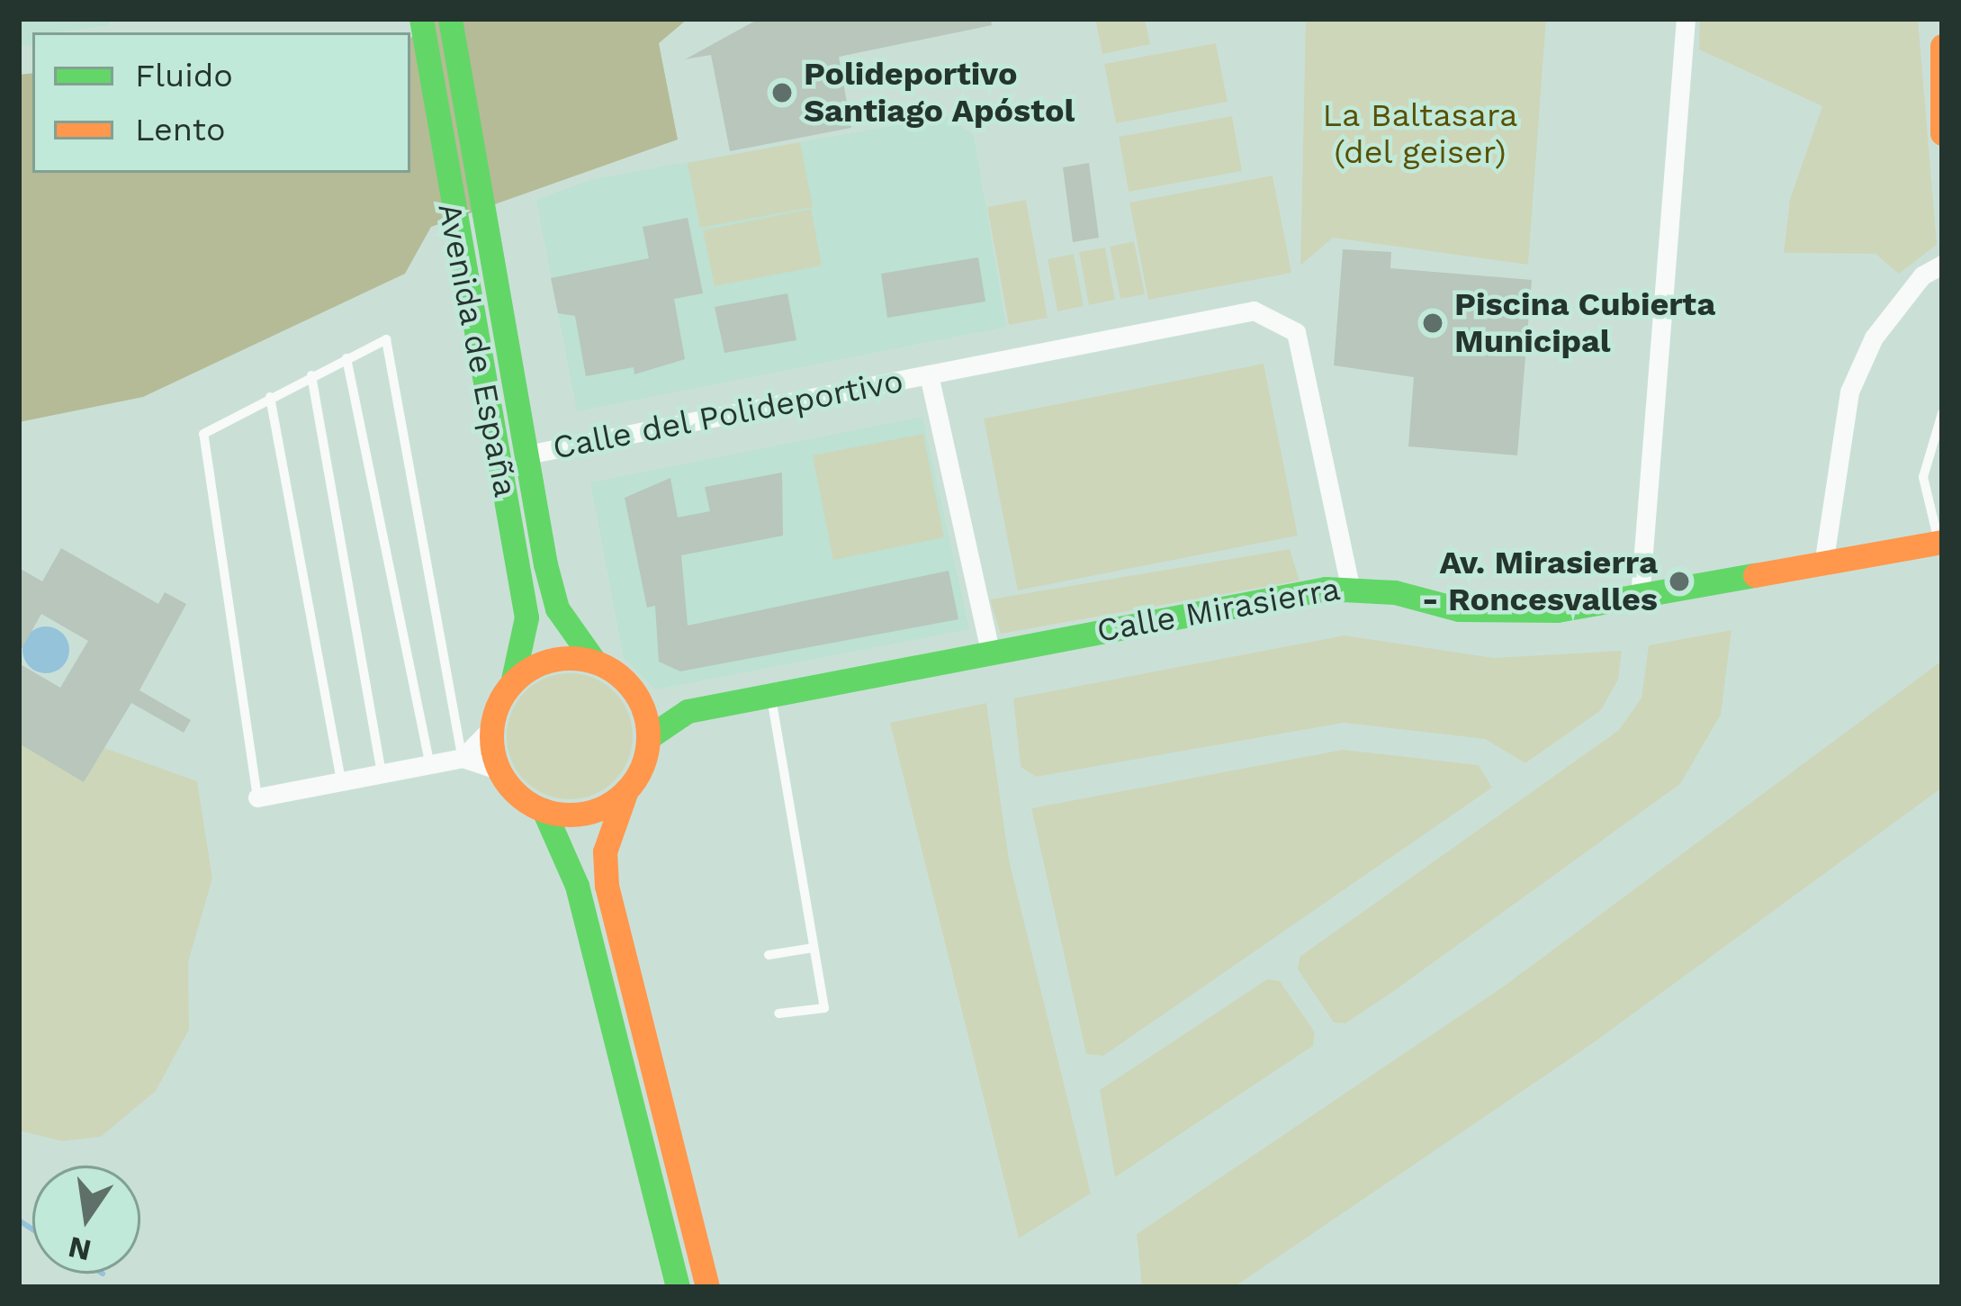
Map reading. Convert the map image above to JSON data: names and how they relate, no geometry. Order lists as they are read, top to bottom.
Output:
{
  "streets": {
    "main road": ["Avenida de España", "Calle Mirasierra"],
    "street": ["Calle del Polideportivo"]
  },
  "crossings": [
    ["Avenida de España", "Calle del Polideportivo"],
    ["Avenida de España", "Calle Mirasierra"],
    ["Calle del Polideportivo", "Calle Mirasierra"]
  ],
  "parks": ["La Baltasara (del geiser)"],
  "places": ["Polideportivo Santiago Apóstol", "Piscina Cubierta Municipal", "Av. Mirasierra - Roncesvalles"],
  "legend": ["Fluido", "Lento"],
  "north": "bottom"
}
